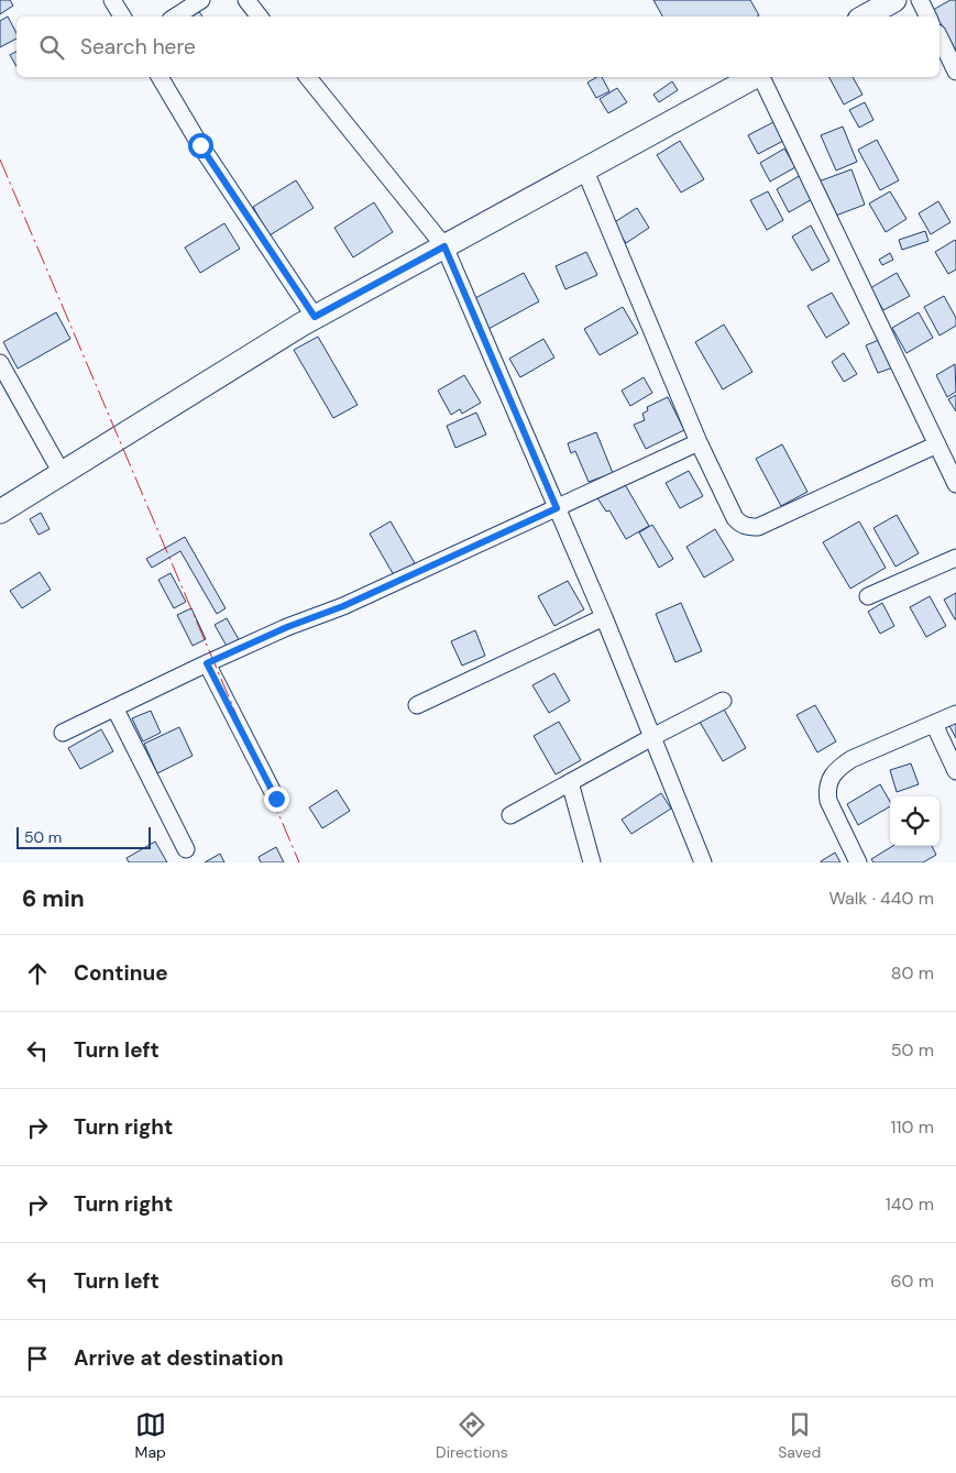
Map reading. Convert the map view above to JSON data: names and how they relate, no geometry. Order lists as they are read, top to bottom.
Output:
{
  "scale_bar": "50 m",
  "page": {
    "search": "Search here",
    "scale": "50 m",
    "heading": ["6 min", "Walk · 440 m"],
    "list": [
      ["Continue", "80 m"],
      ["Turn left", "50 m"],
      ["Turn right", "110 m"],
      ["Turn right", "140 m"],
      ["Turn left", "60 m"],
      "Arrive at destination"
    ],
    "nav": ["Map", "Directions", "Saved"]
  }
}
